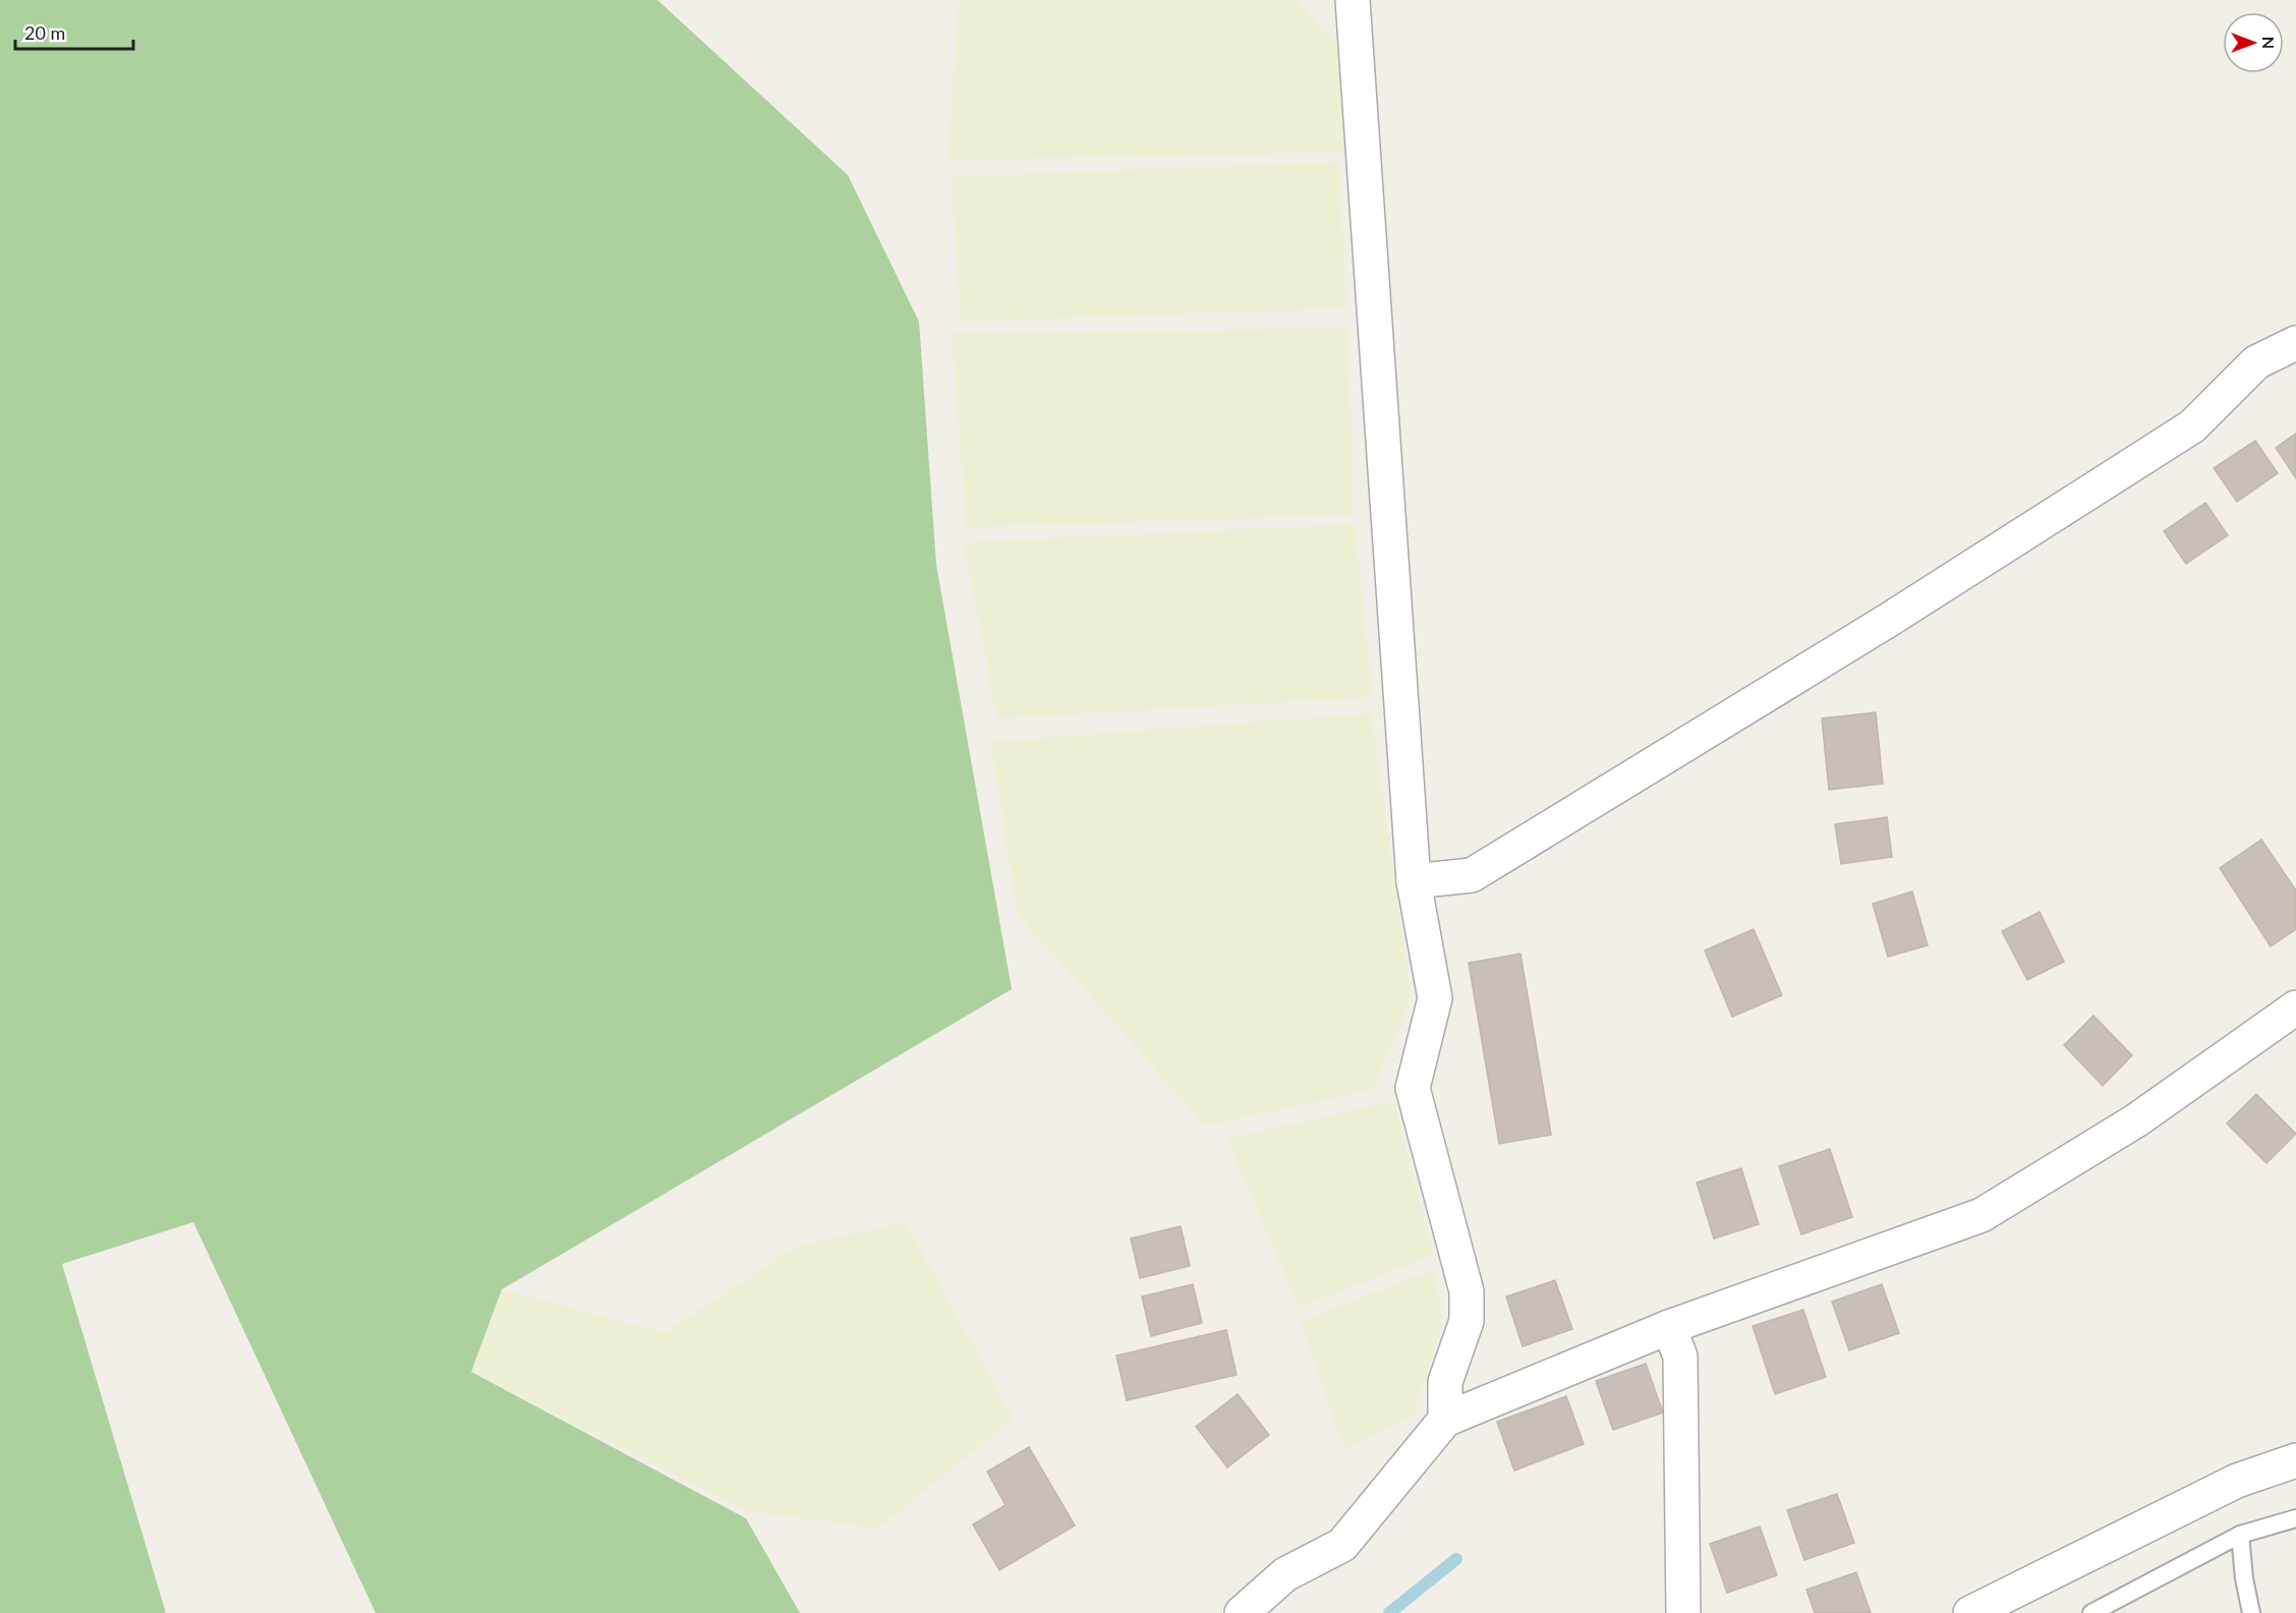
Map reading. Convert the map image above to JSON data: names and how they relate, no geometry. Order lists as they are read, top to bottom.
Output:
{
  "scale_bar": "20 m",
  "north": "right"
}
